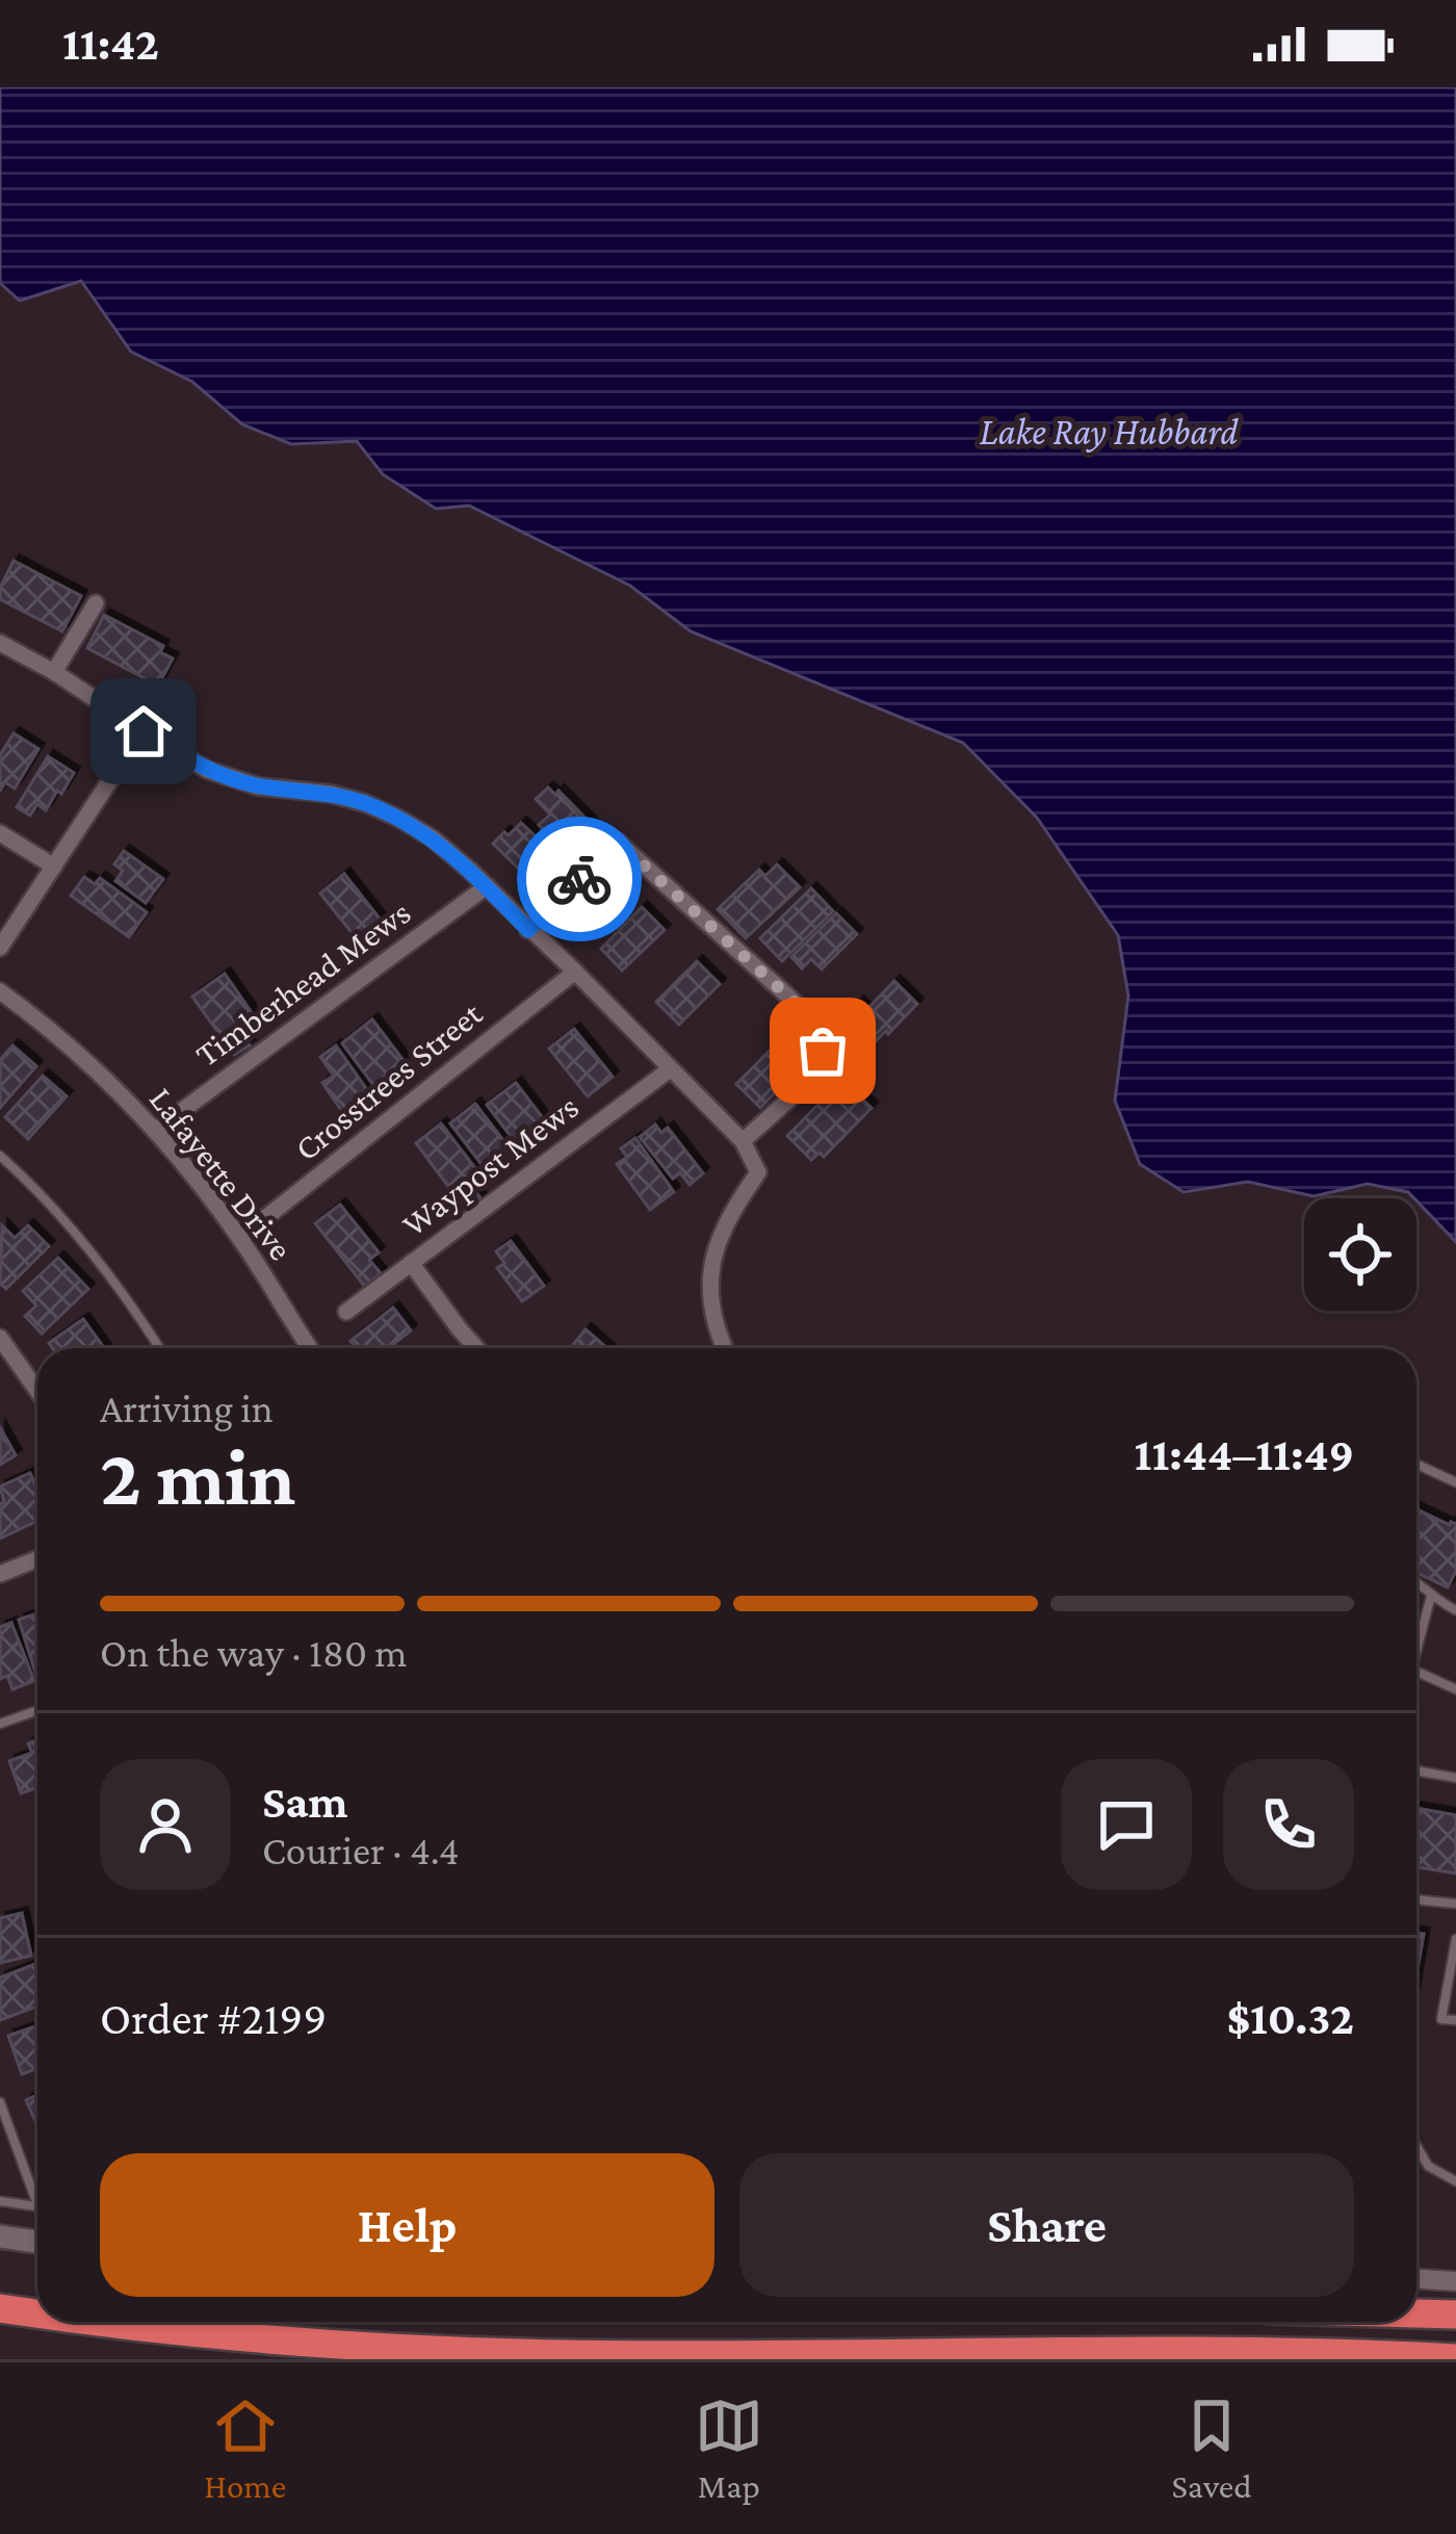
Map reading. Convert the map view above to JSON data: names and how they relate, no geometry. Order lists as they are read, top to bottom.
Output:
{
  "streets": {
    "street": [
      "Timberhead Mews",
      "Crosstrees Street",
      "Waypost Mews",
      "Lafayette Drive"
    ]
  },
  "crossings": [
    ["Timberhead Mews", "Lafayette Drive"],
    ["Crosstrees Street", "Lafayette Drive"]
  ],
  "water": ["Lake Ray Hubbard"],
  "page": {
    "status": "11:42",
    "heading": ["2 min", "Arriving in", "11:44–11:49"],
    "panel": [
      "Sam",
      "Courier · 4.4",
      "Order #2199",
      "$10.32"
    ],
    "bar": "On the way · 180 m",
    "buttons": ["Help", "Share"],
    "tabs": ["Home", "Map", "Saved"]
  }
}
